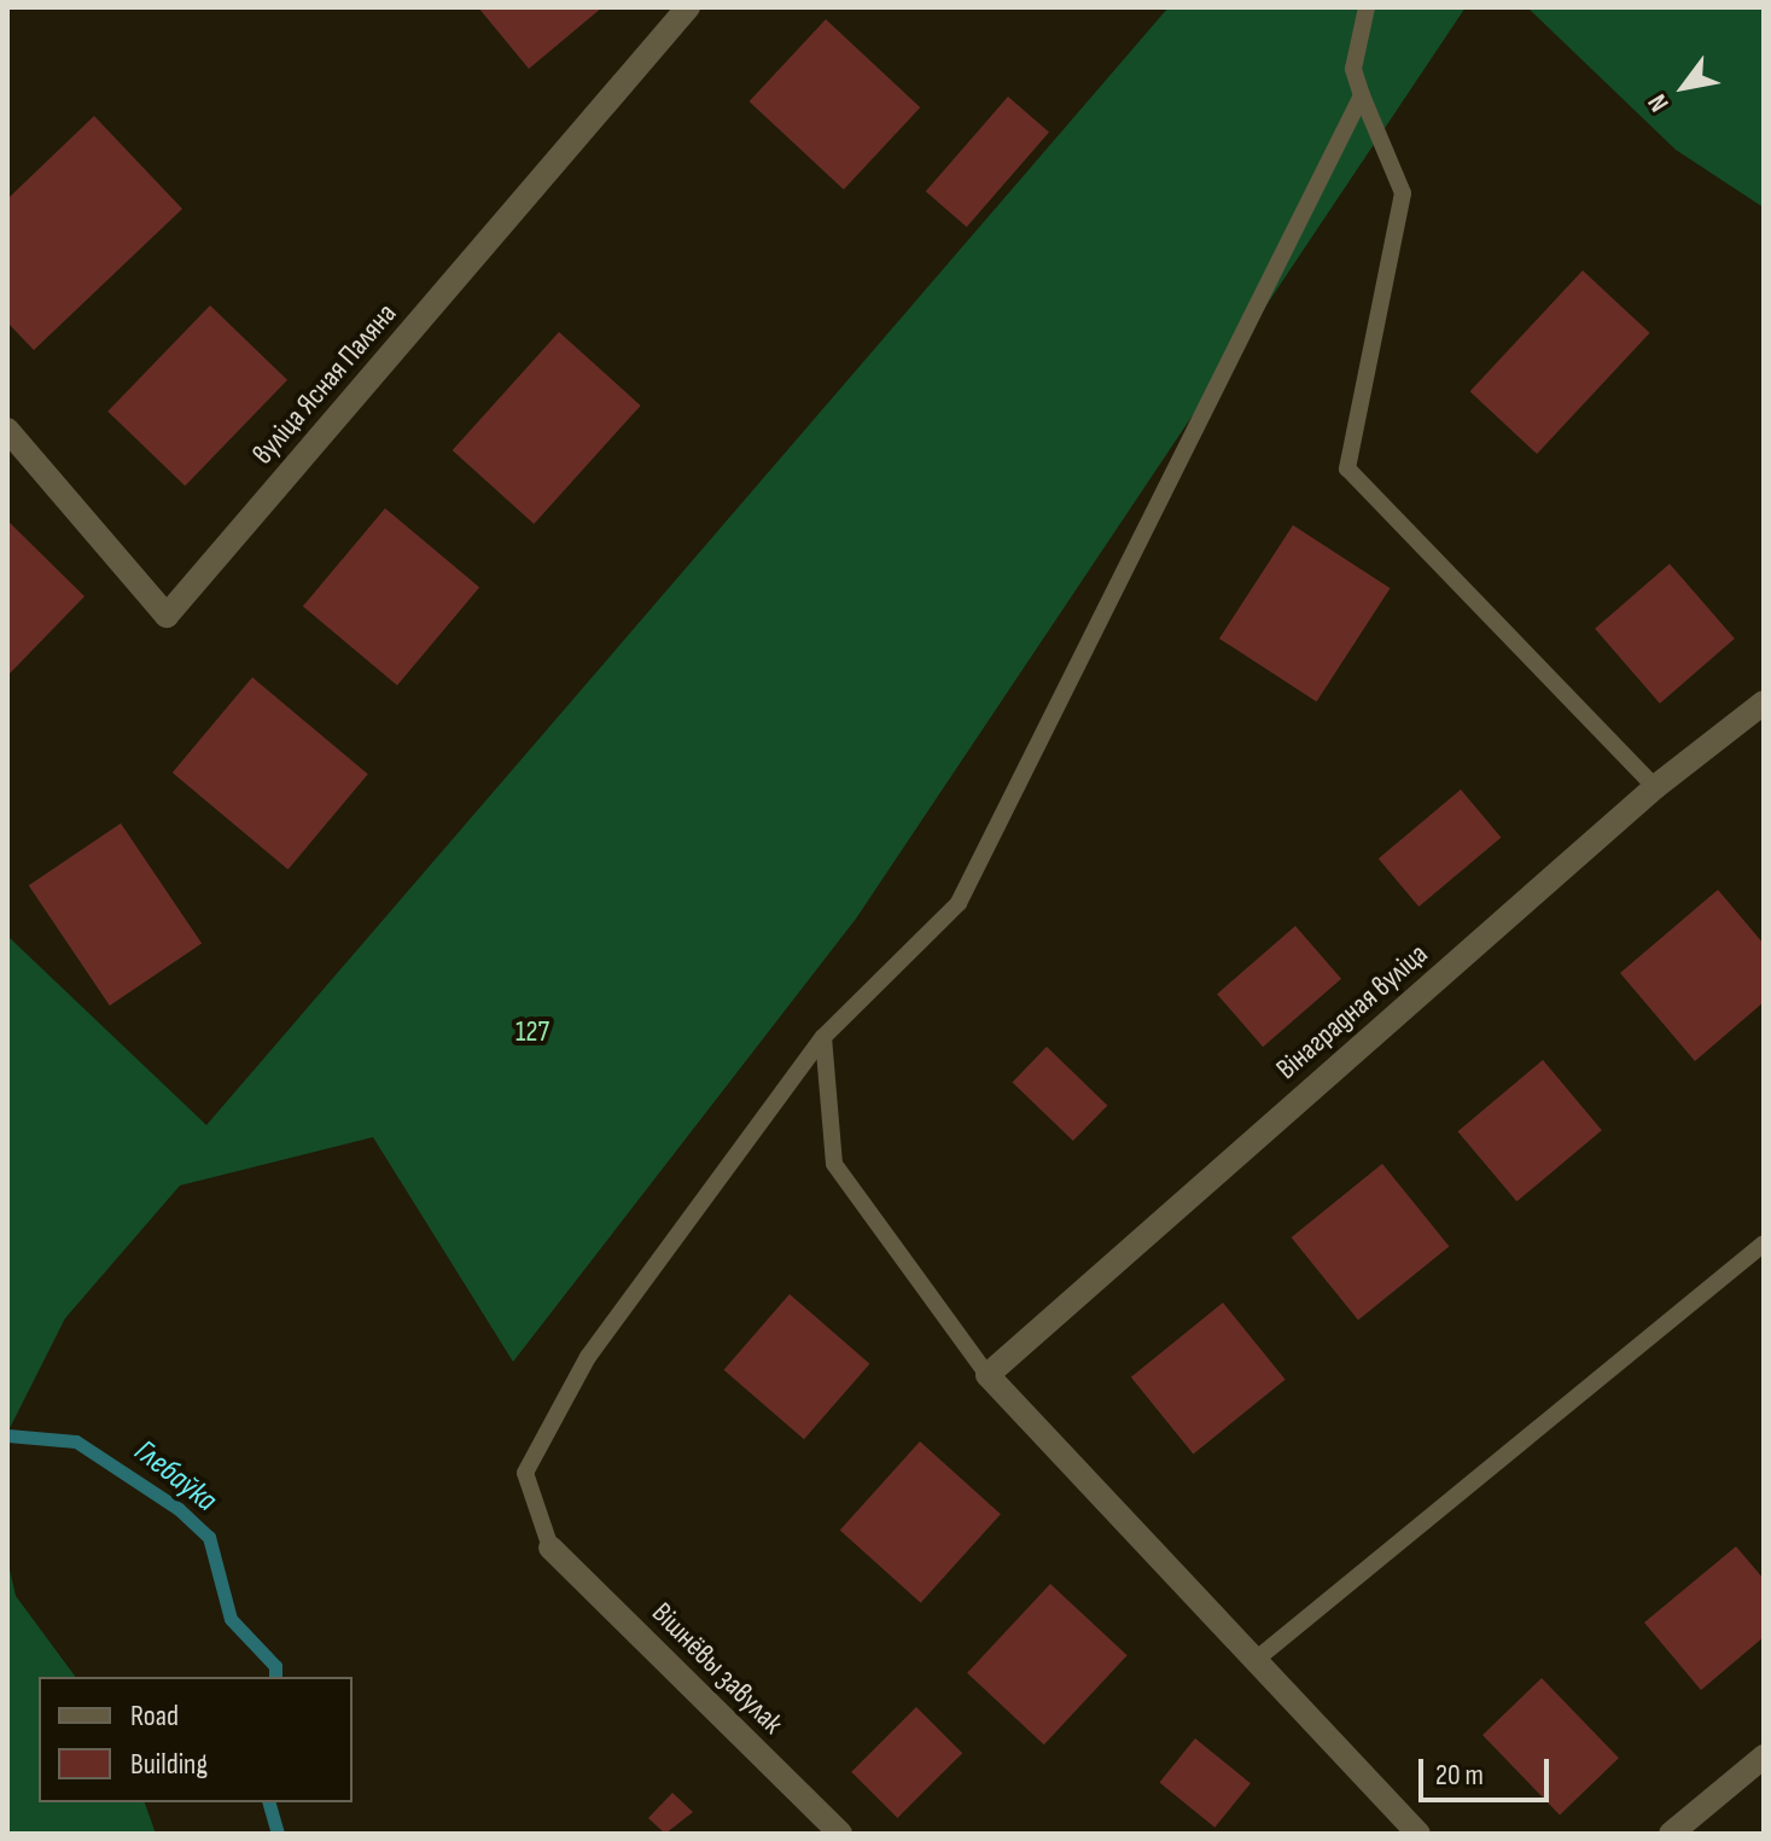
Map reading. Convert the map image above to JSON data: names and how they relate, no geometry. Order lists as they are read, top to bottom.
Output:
{
  "streets": {
    "street": ["вуліца Ясная Паляна", "Вінаградная вуліца", "Вішнёвы завулак"]
  },
  "water": ["Глебаўка"],
  "parks": ["127"],
  "legend": ["Road", "Building"],
  "scale_bar": "20 m",
  "north": "bottom left"
}
